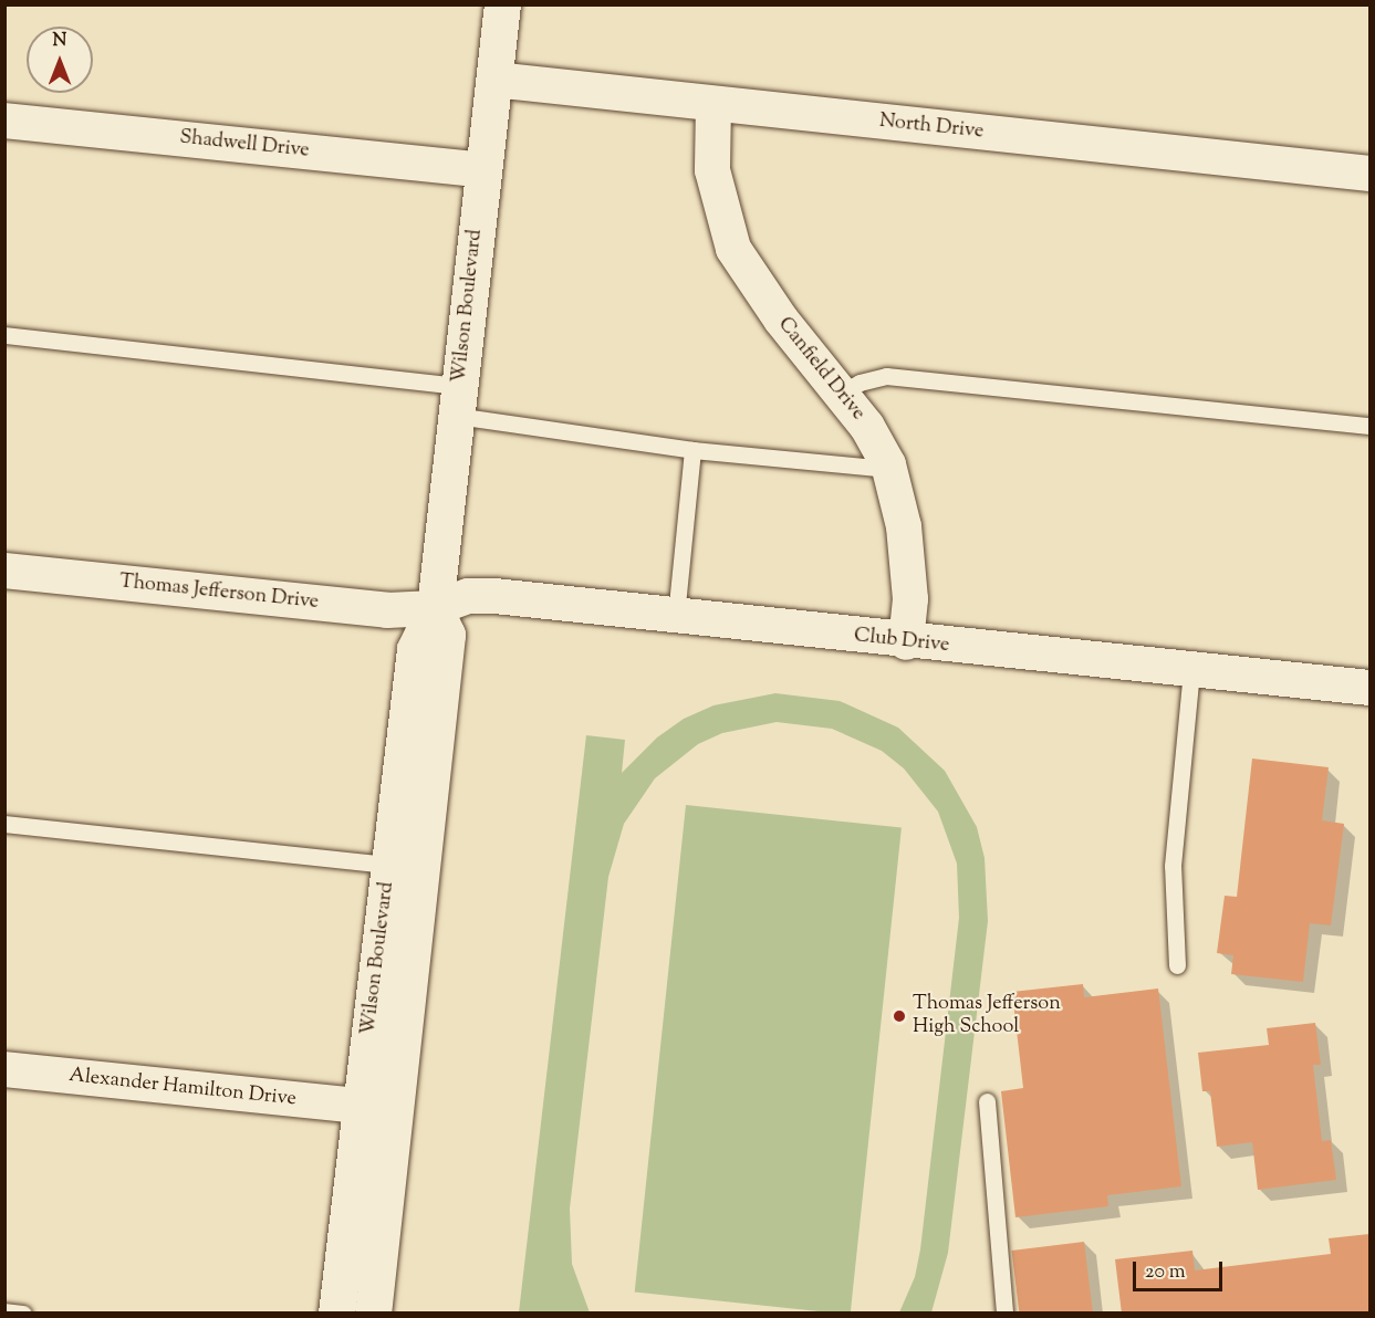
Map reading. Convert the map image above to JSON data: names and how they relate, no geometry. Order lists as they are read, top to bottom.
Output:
{
  "streets": {
    "street": [
      "North Drive",
      "Shadwell Drive",
      "Wilson Boulevard",
      "Canfield Drive",
      "Thomas Jefferson Drive",
      "Club Drive",
      "Alexander Hamilton Drive"
    ]
  },
  "crossings": [
    ["North Drive", "Wilson Boulevard"],
    ["North Drive", "Canfield Drive"],
    ["Shadwell Drive", "Wilson Boulevard"],
    ["Wilson Boulevard", "Thomas Jefferson Drive"],
    ["Wilson Boulevard", "Club Drive"],
    ["Wilson Boulevard", "Alexander Hamilton Drive"],
    ["Canfield Drive", "Club Drive"],
    ["Thomas Jefferson Drive", "Club Drive"]
  ],
  "places": ["Thomas Jefferson High School"],
  "scale_bar": "20 m",
  "north": "top"
}
